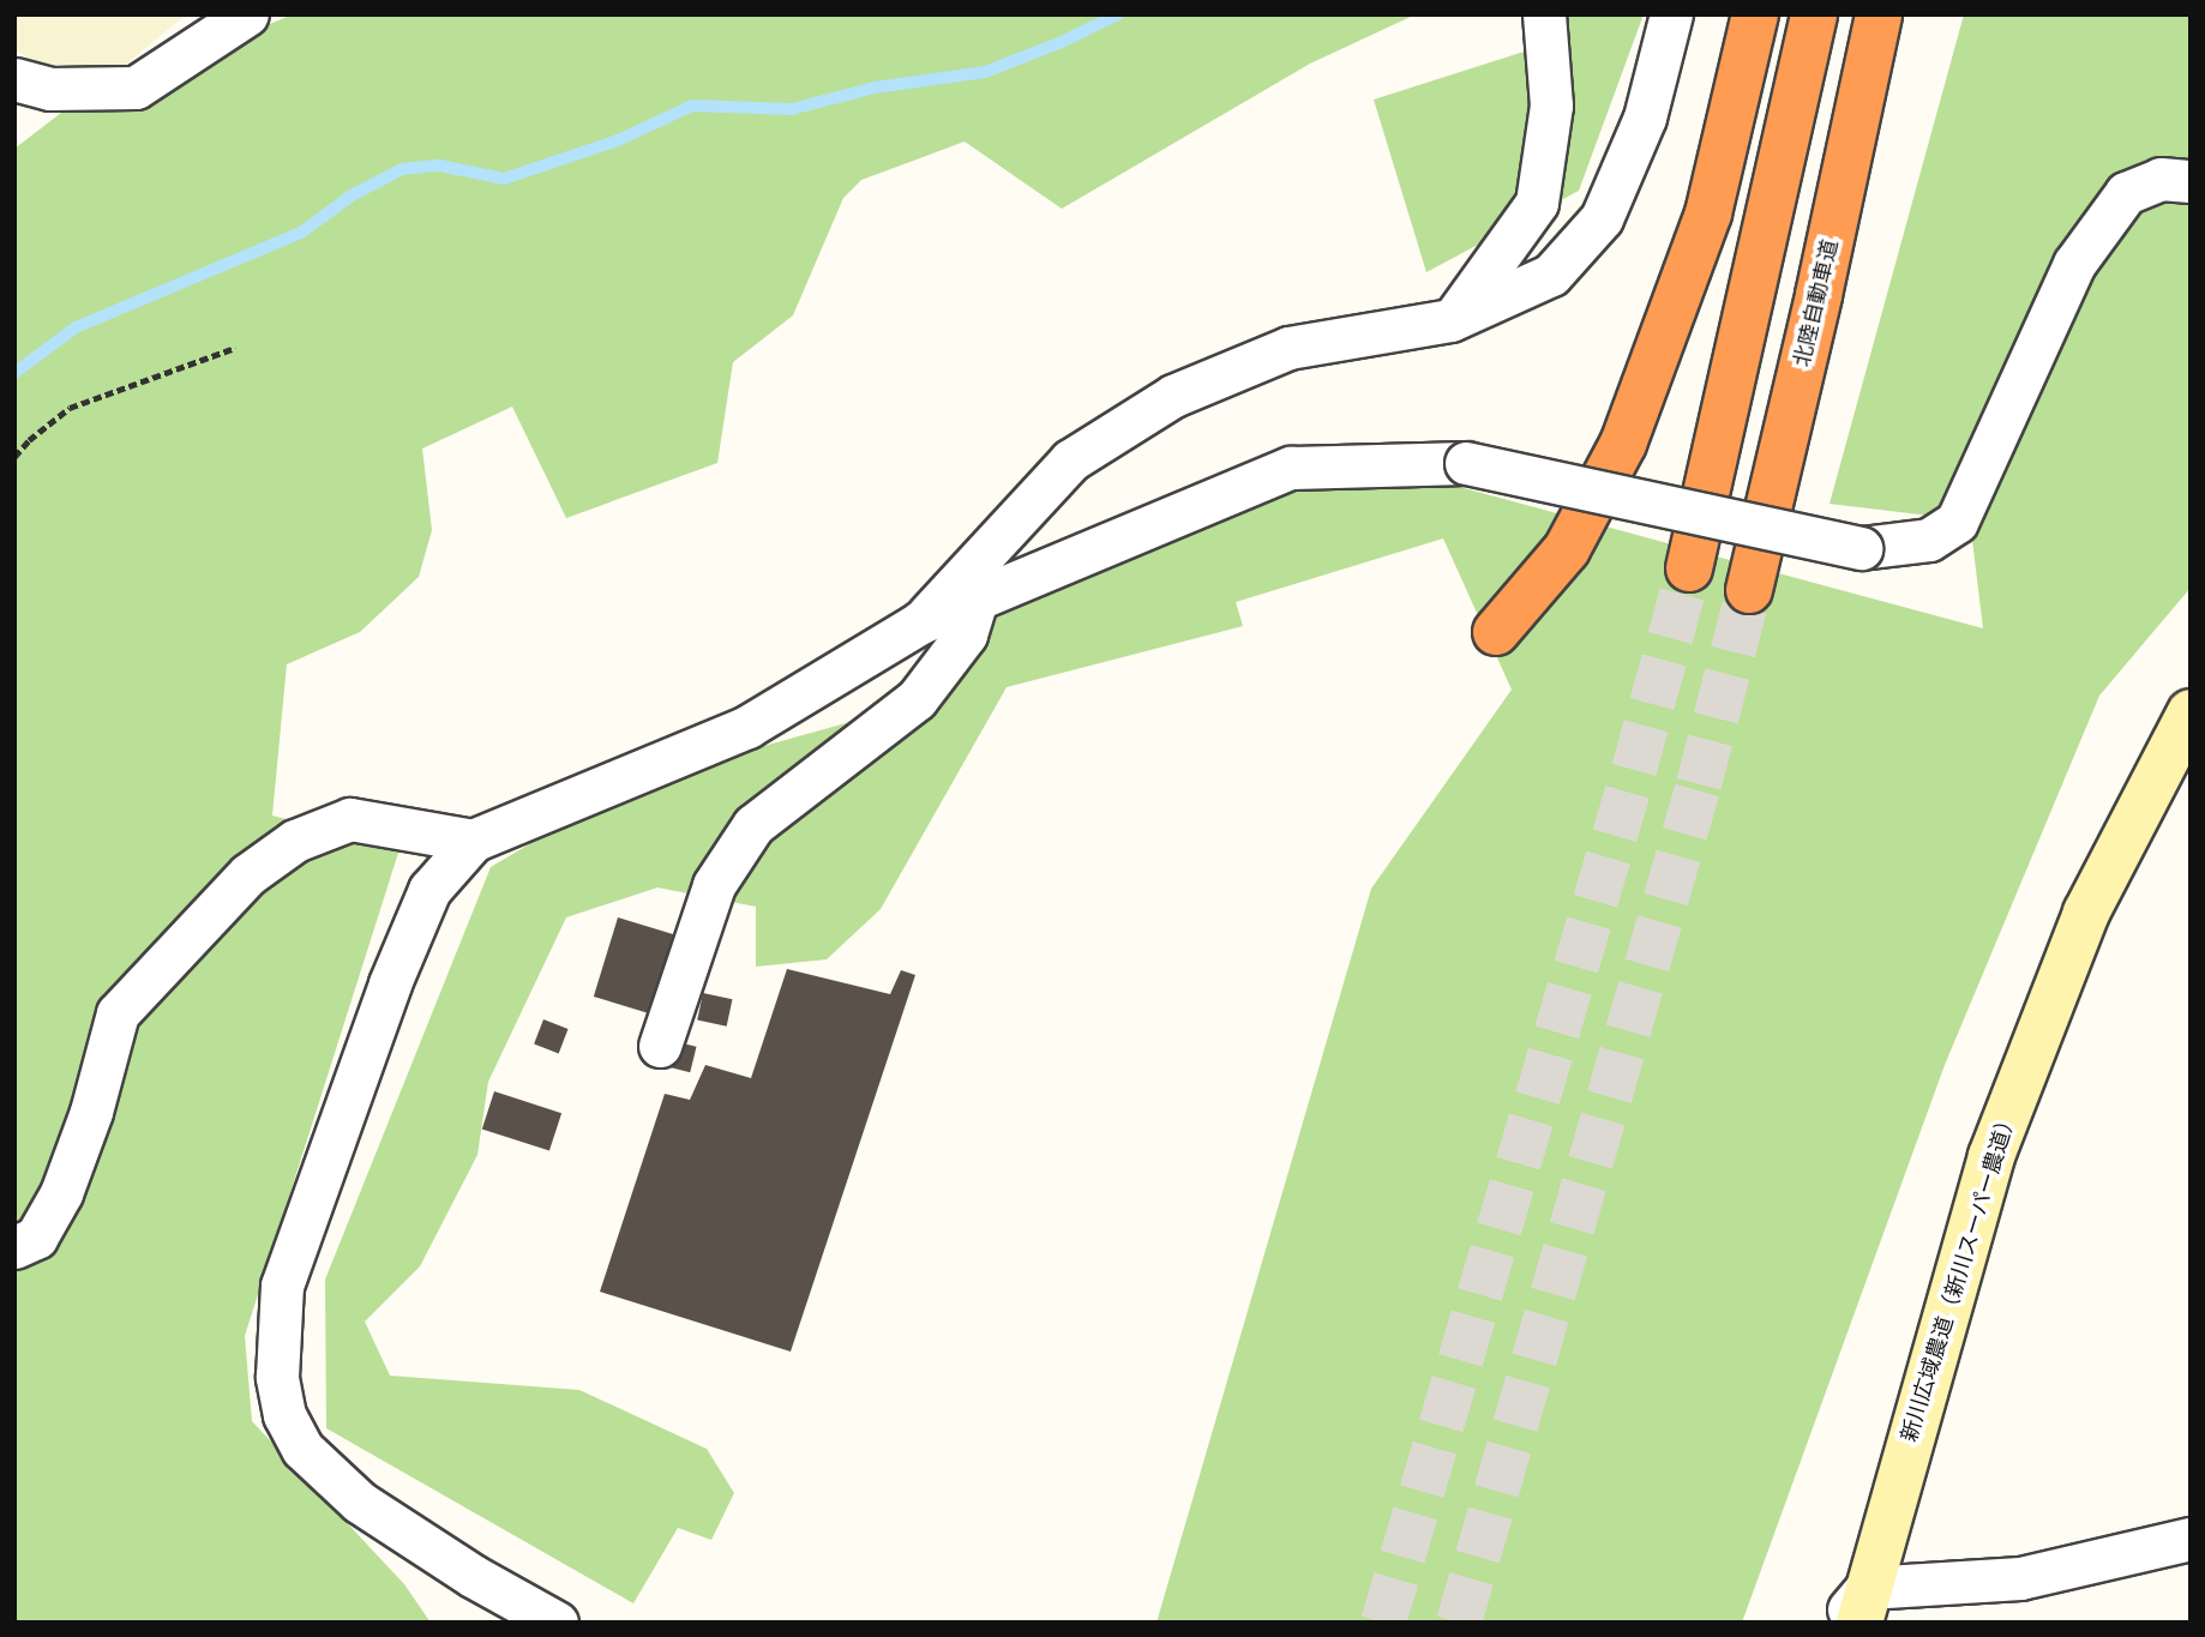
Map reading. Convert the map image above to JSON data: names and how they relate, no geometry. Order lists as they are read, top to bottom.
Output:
{
  "streets": {
    "highway": ["北陸自動車道"],
    "street": ["新川広域農道（新川スーパー農道）"]
  }
}
